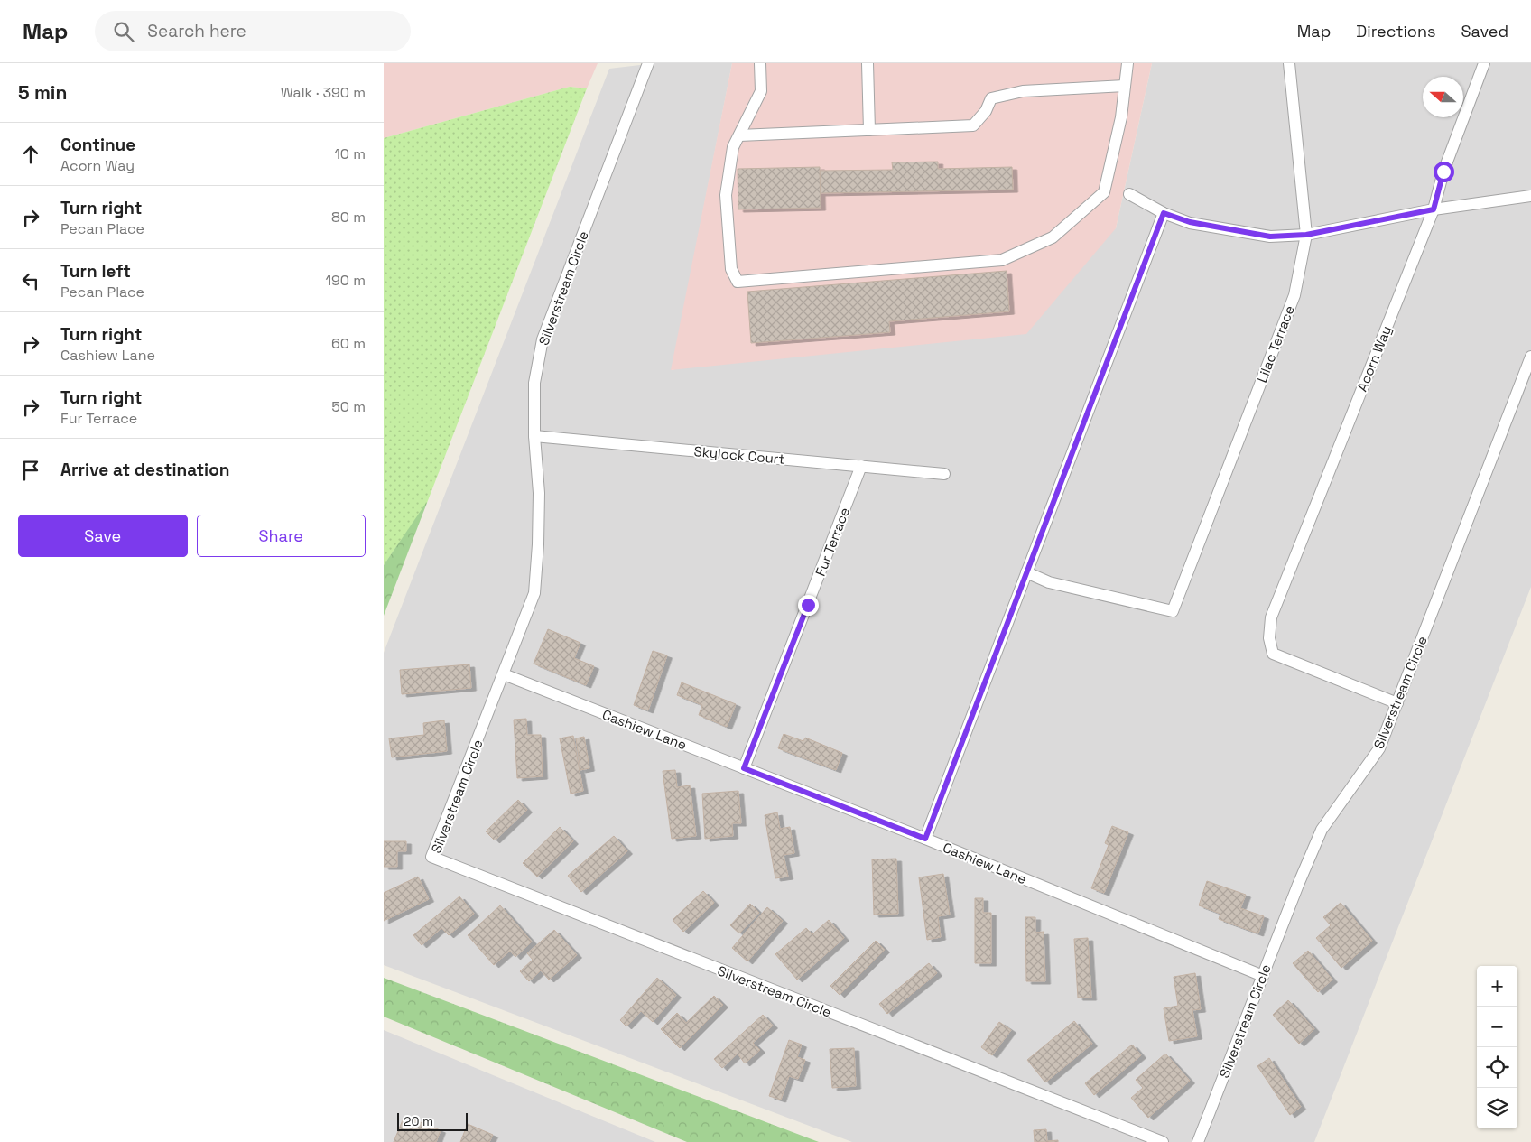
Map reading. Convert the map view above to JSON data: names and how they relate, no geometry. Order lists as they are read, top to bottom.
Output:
{
  "streets": {
    "lane": [
      "Silverstream Circle",
      "Lilac Terrace",
      "Acorn Way",
      "Skylock Court",
      "Fur Terrace",
      "Cashiew Lane"
    ]
  },
  "crossings": [
    ["Silverstream Circle", "Acorn Way"],
    ["Silverstream Circle", "Skylock Court"],
    ["Silverstream Circle", "Cashiew Lane"],
    ["Skylock Court", "Fur Terrace"],
    ["Fur Terrace", "Cashiew Lane"]
  ],
  "scale_bar": "20 m",
  "north": "left",
  "page": {
    "header": "Map",
    "search": "Search here",
    "nav": ["Map", "Directions", "Saved"],
    "heading": ["5 min", "Walk · 390 m"],
    "list": [
      ["Continue", "Acorn Way", "10 m"],
      ["Turn right", "Pecan Place", "80 m"],
      ["Turn left", "Pecan Place", "190 m"],
      ["Turn right", "Cashiew Lane", "60 m"],
      ["Turn right", "Fur Terrace", "50 m"],
      "Arrive at destination"
    ],
    "buttons": ["Save", "Share"],
    "map_buttons": ["+", "−"],
    "scale": "20 m"
  }
}
